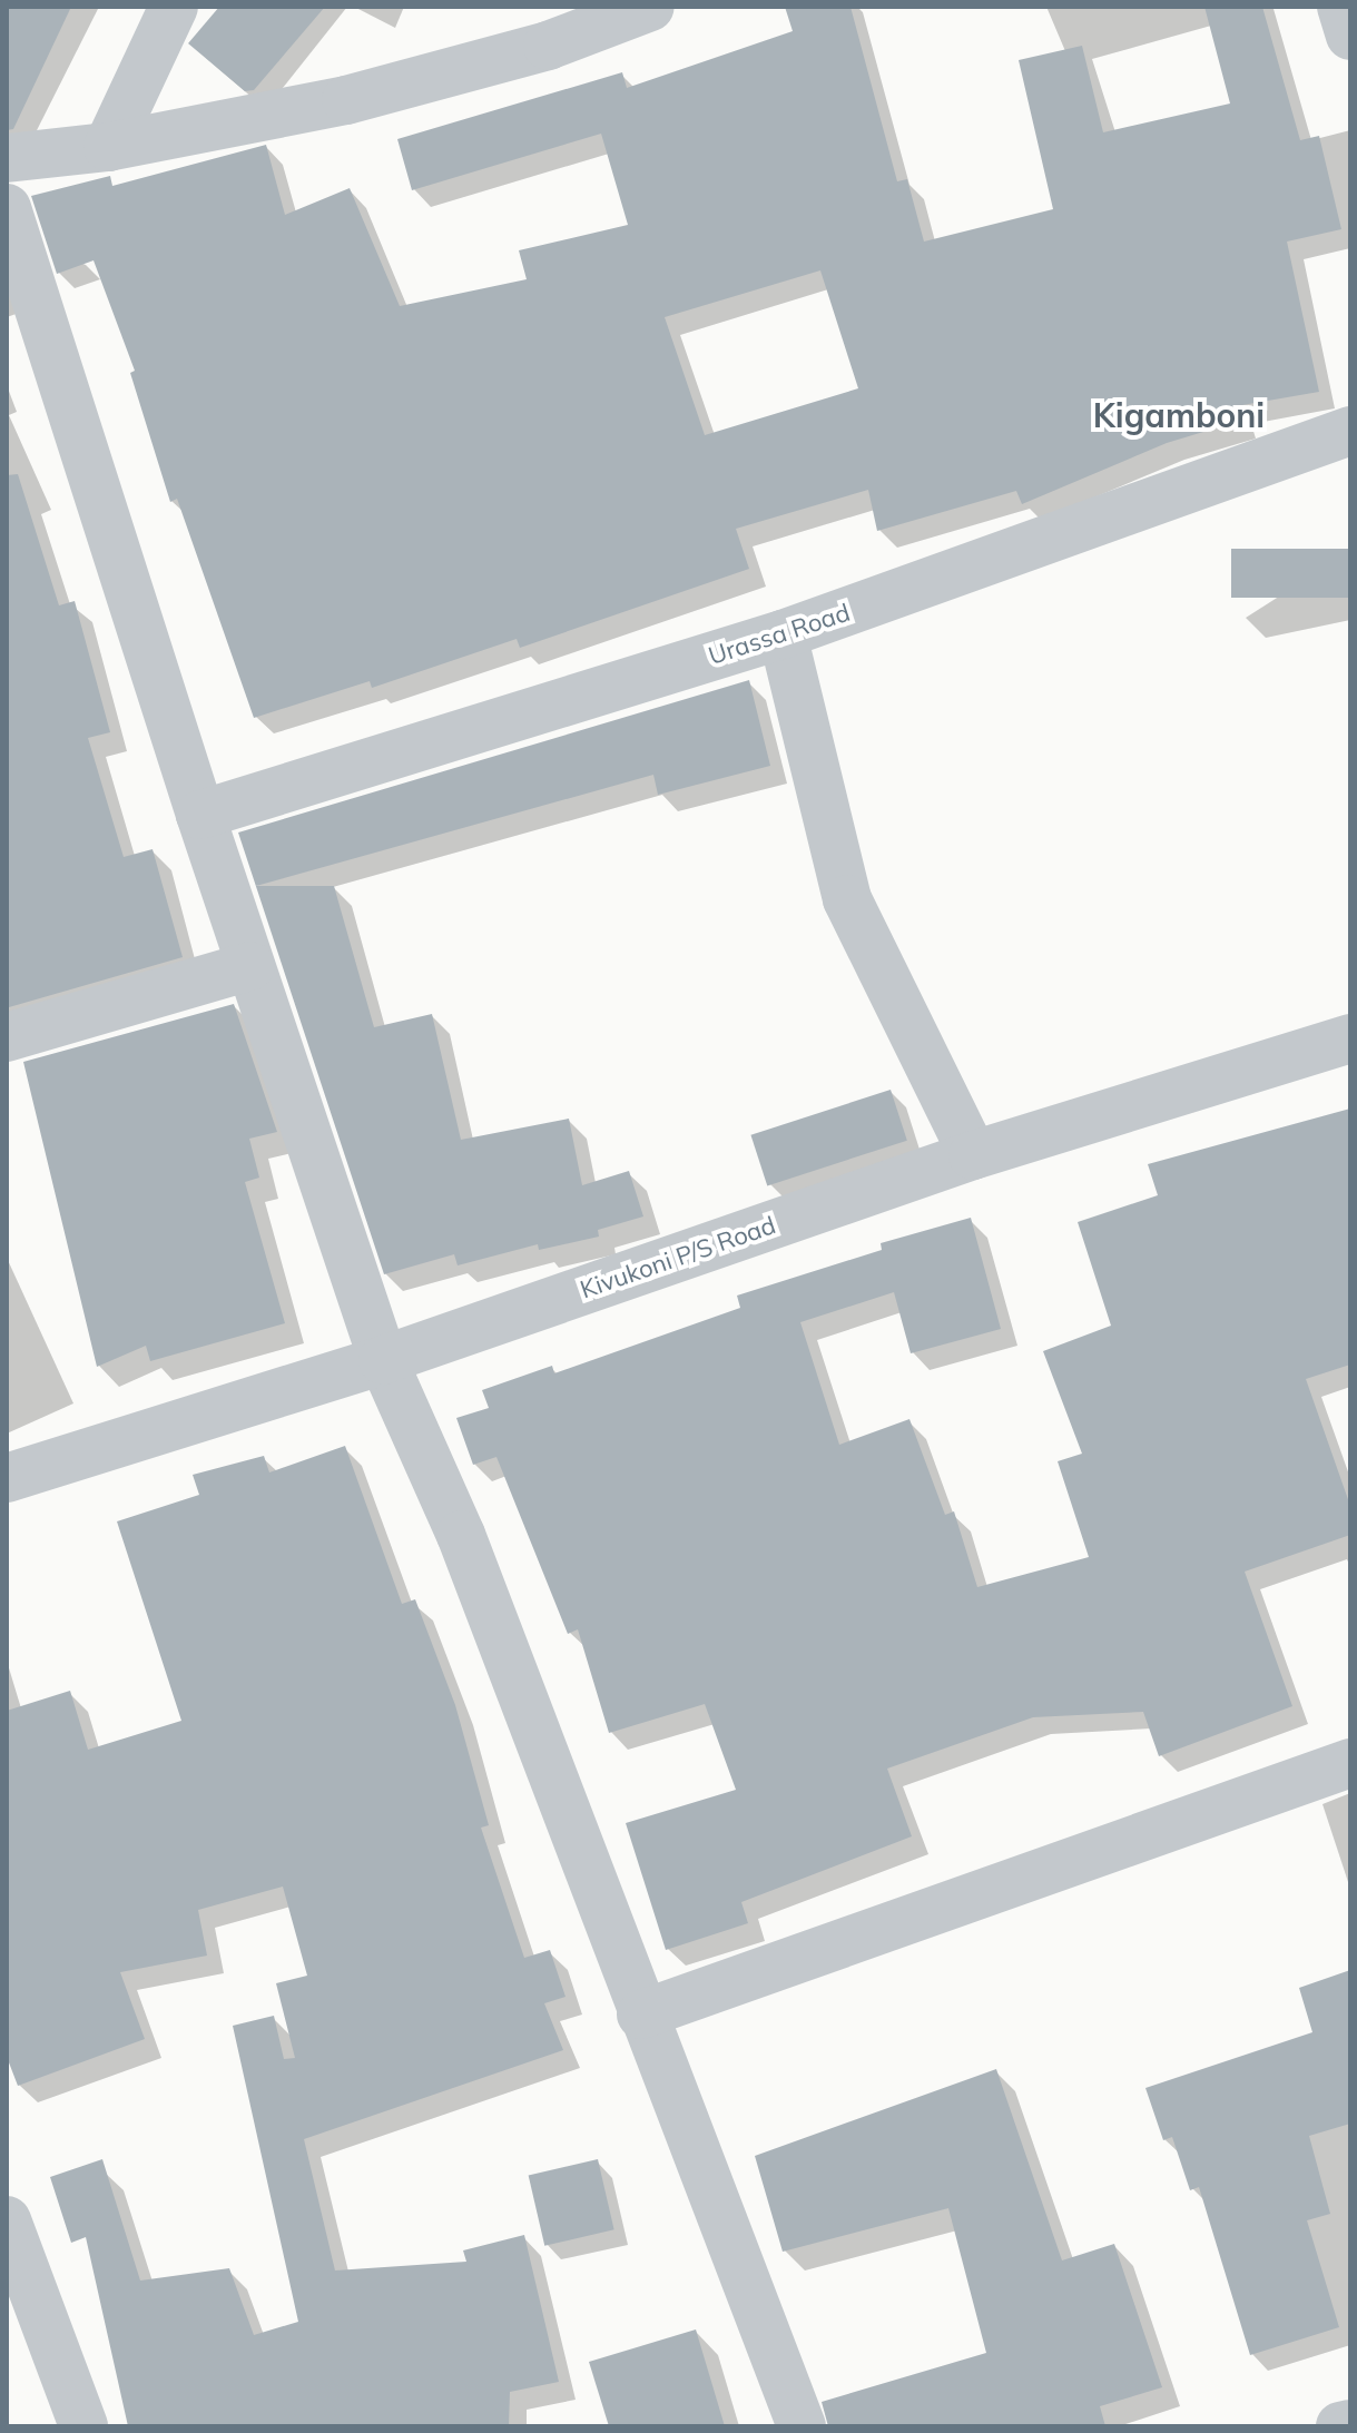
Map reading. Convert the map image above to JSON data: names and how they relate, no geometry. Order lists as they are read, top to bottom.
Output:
{
  "streets": {
    "street": ["Urassa Road", "Kivukoni P/S Road"]
  },
  "districts": ["Kigamboni"]
}
